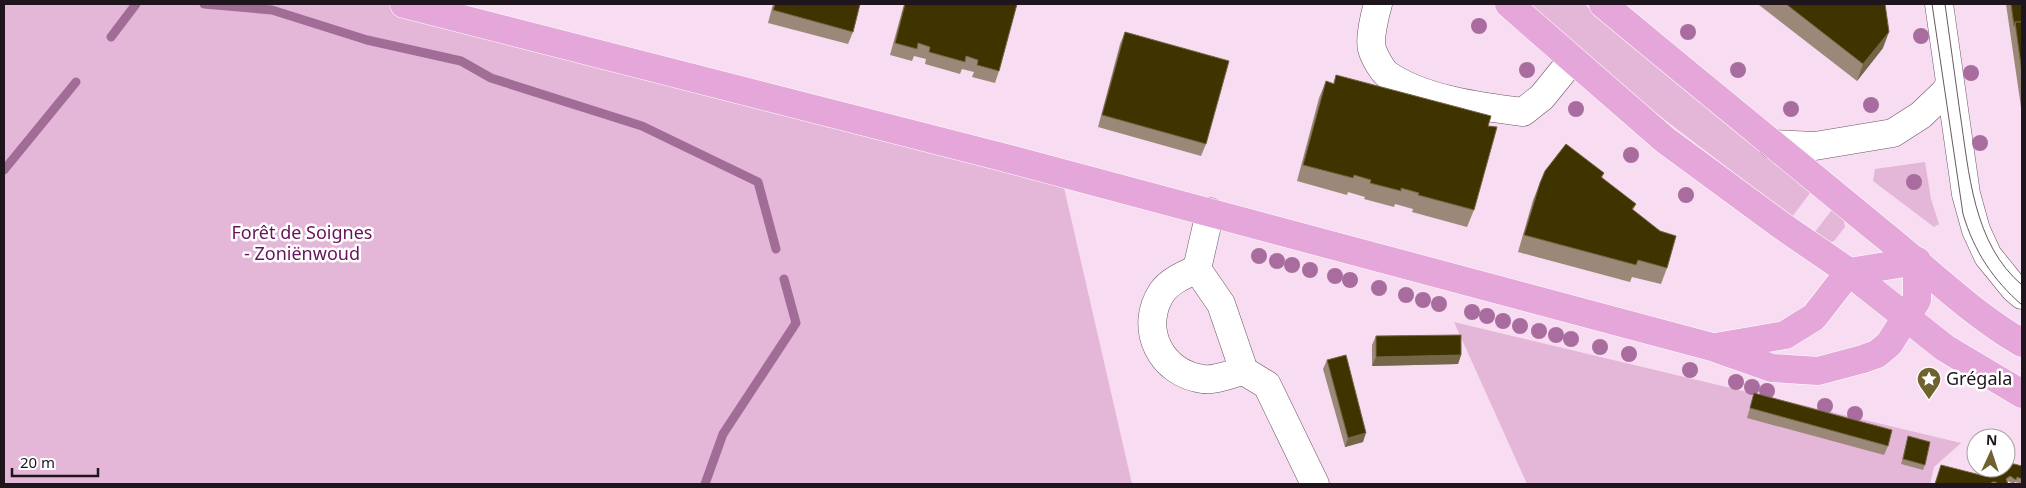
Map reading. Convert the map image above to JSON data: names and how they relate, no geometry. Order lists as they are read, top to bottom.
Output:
{
  "parks": ["Forêt de Soignes - Zoniënwoud"],
  "places": {
    "place": ["Grégala"]
  },
  "scale_bar": "20 m",
  "north": "top"
}
